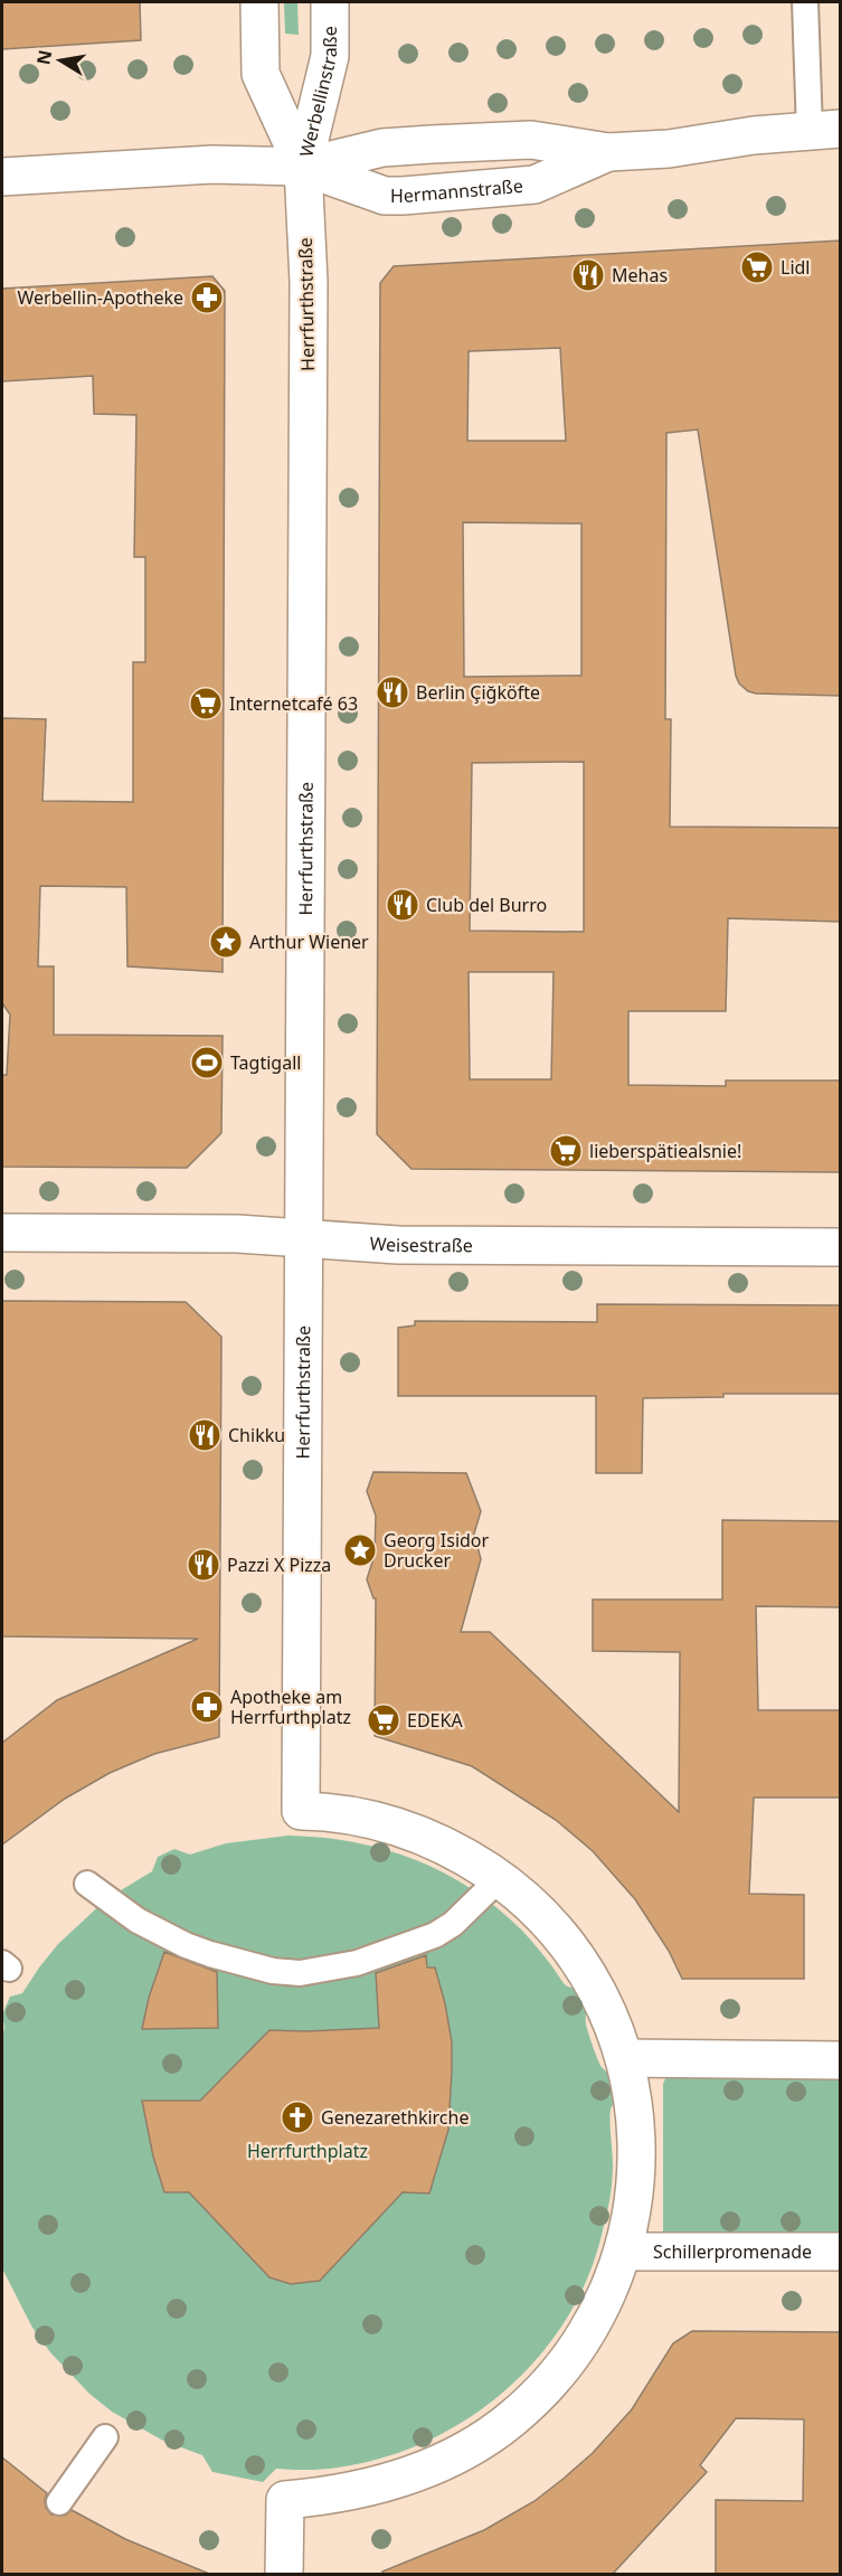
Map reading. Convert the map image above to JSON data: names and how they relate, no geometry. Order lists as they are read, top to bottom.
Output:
{
  "streets": {
    "street": [
      "Werbellinstraße",
      "Hermannstraße",
      "Herrfurthstraße",
      "Weisestraße",
      "Schillerpromenade"
    ]
  },
  "crossings": [
    ["Werbellinstraße", "Hermannstraße"],
    ["Werbellinstraße", "Herrfurthstraße"],
    ["Hermannstraße", "Herrfurthstraße"],
    ["Herrfurthstraße", "Weisestraße"]
  ],
  "parks": ["Herrfurthplatz"],
  "places": {
    "supermarket": [
      "Lidl",
      "Internetcafé 63",
      "lieberspätiealsnie!",
      "EDEKA"
    ],
    "restaurant": [
      "Mehas",
      "Berlin Çiğköfte",
      "Club del Burro",
      "Chikku",
      "Pazzi X Pizza"
    ],
    "pharmacy": ["Werbellin-Apotheke", "Apotheke am Herrfurthplatz"],
    "place": ["Arthur Wiener", "Georg Isidor Drucker"],
    "sports": ["Tagtigall"],
    "church": ["Genezarethkirche"]
  },
  "north": "left"
}
